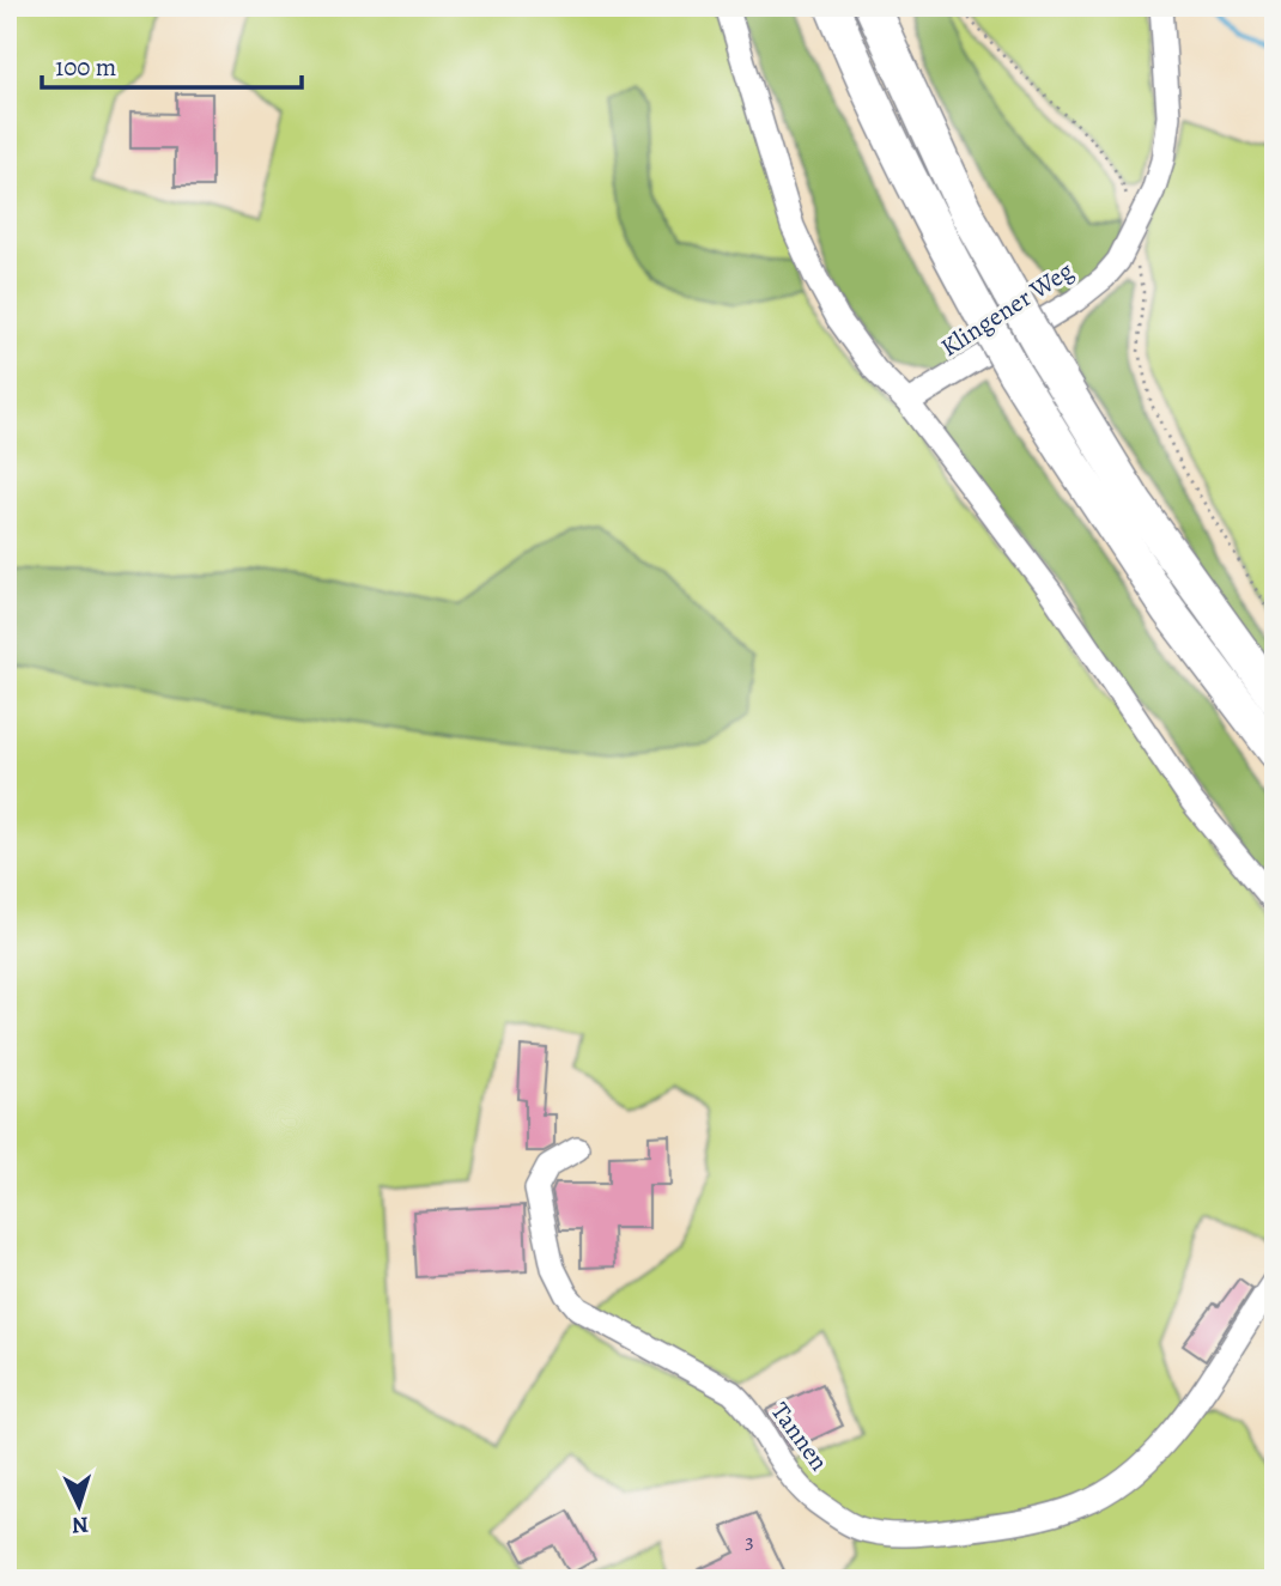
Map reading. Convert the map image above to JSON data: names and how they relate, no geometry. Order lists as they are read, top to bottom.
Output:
{
  "streets": {
    "street": ["Klingener Weg", "Tannen"]
  },
  "house_numbers": ["3"],
  "scale_bar": "100 m",
  "north": "bottom"
}
